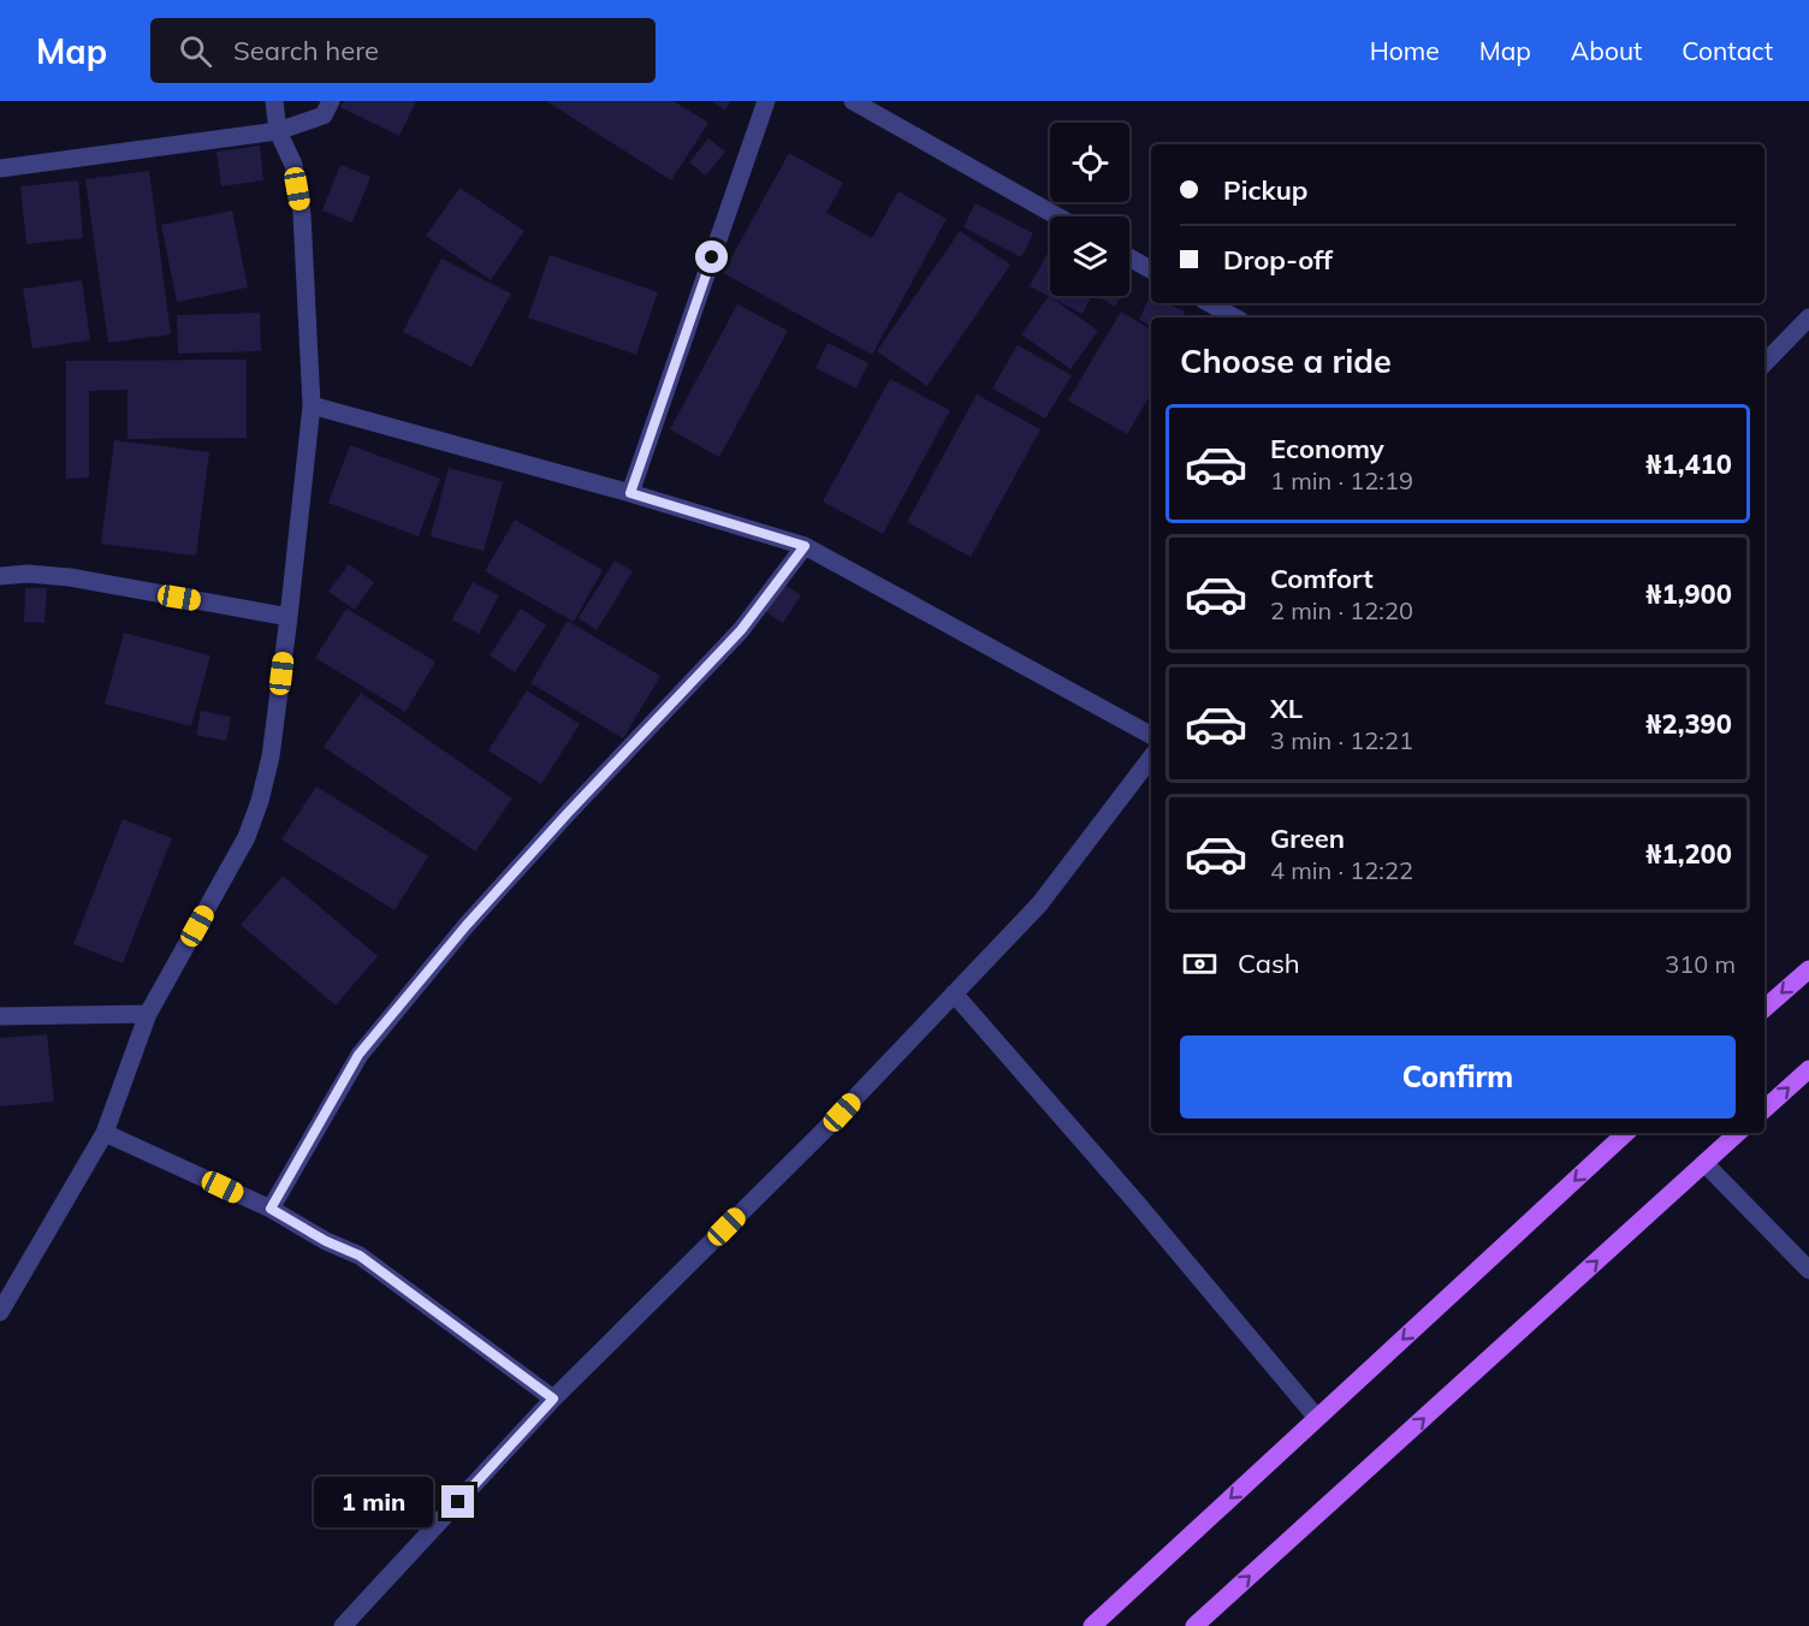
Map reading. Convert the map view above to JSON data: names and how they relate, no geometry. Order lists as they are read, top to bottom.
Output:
{
  "page": {
    "header": "Map",
    "search": "Search here",
    "nav": [
      "Home",
      "Map",
      "About",
      "Contact"
    ],
    "banner": ["Pickup", "Drop-off"],
    "heading": "Choose a ride",
    "list": [
      {
        "name": "Economy",
        "note": "1 min · 12:19",
        "value": "₦1,410"
      },
      {
        "name": "Comfort",
        "note": "2 min · 12:20",
        "value": "₦1,900"
      },
      {
        "name": "XL",
        "note": "3 min · 12:21",
        "value": "₦2,390"
      },
      {
        "name": "Green",
        "note": "4 min · 12:22",
        "value": "₦1,200"
      }
    ],
    "pay": ["Cash", "310 m"],
    "buttons": "Confirm",
    "bubble": "1 min"
  }
}
